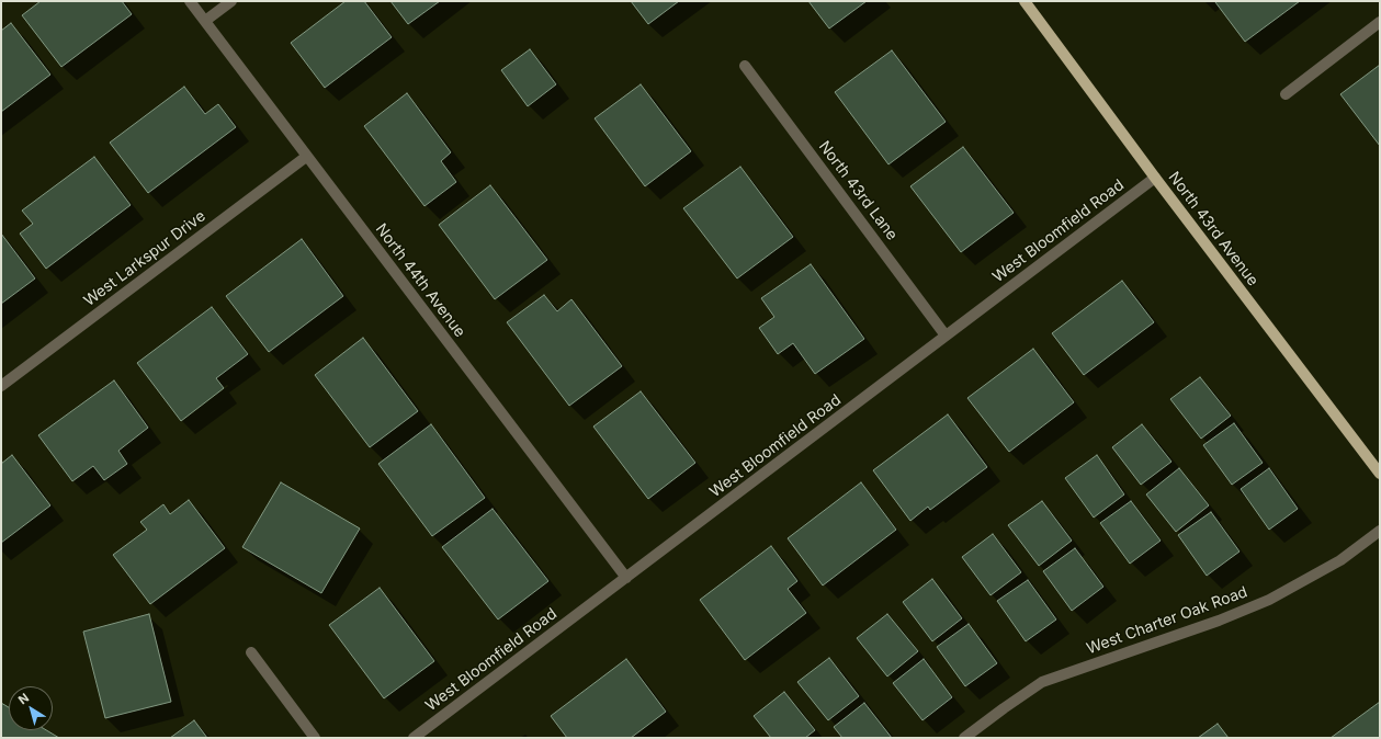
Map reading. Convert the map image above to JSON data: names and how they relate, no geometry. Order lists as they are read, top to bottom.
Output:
{
  "streets": {
    "main road": ["North 43rd Avenue"],
    "street": [
      "North 43rd Lane",
      "West Bloomfield Road",
      "West Larkspur Drive",
      "North 44th Avenue",
      "West Charter Oak Road"
    ]
  },
  "crossings": [
    ["North 43rd Lane", "West Bloomfield Road"],
    ["North 43rd Avenue", "West Bloomfield Road"],
    ["West Bloomfield Road", "North 44th Avenue"],
    ["West Larkspur Drive", "North 44th Avenue"]
  ],
  "north": "top left"
}
